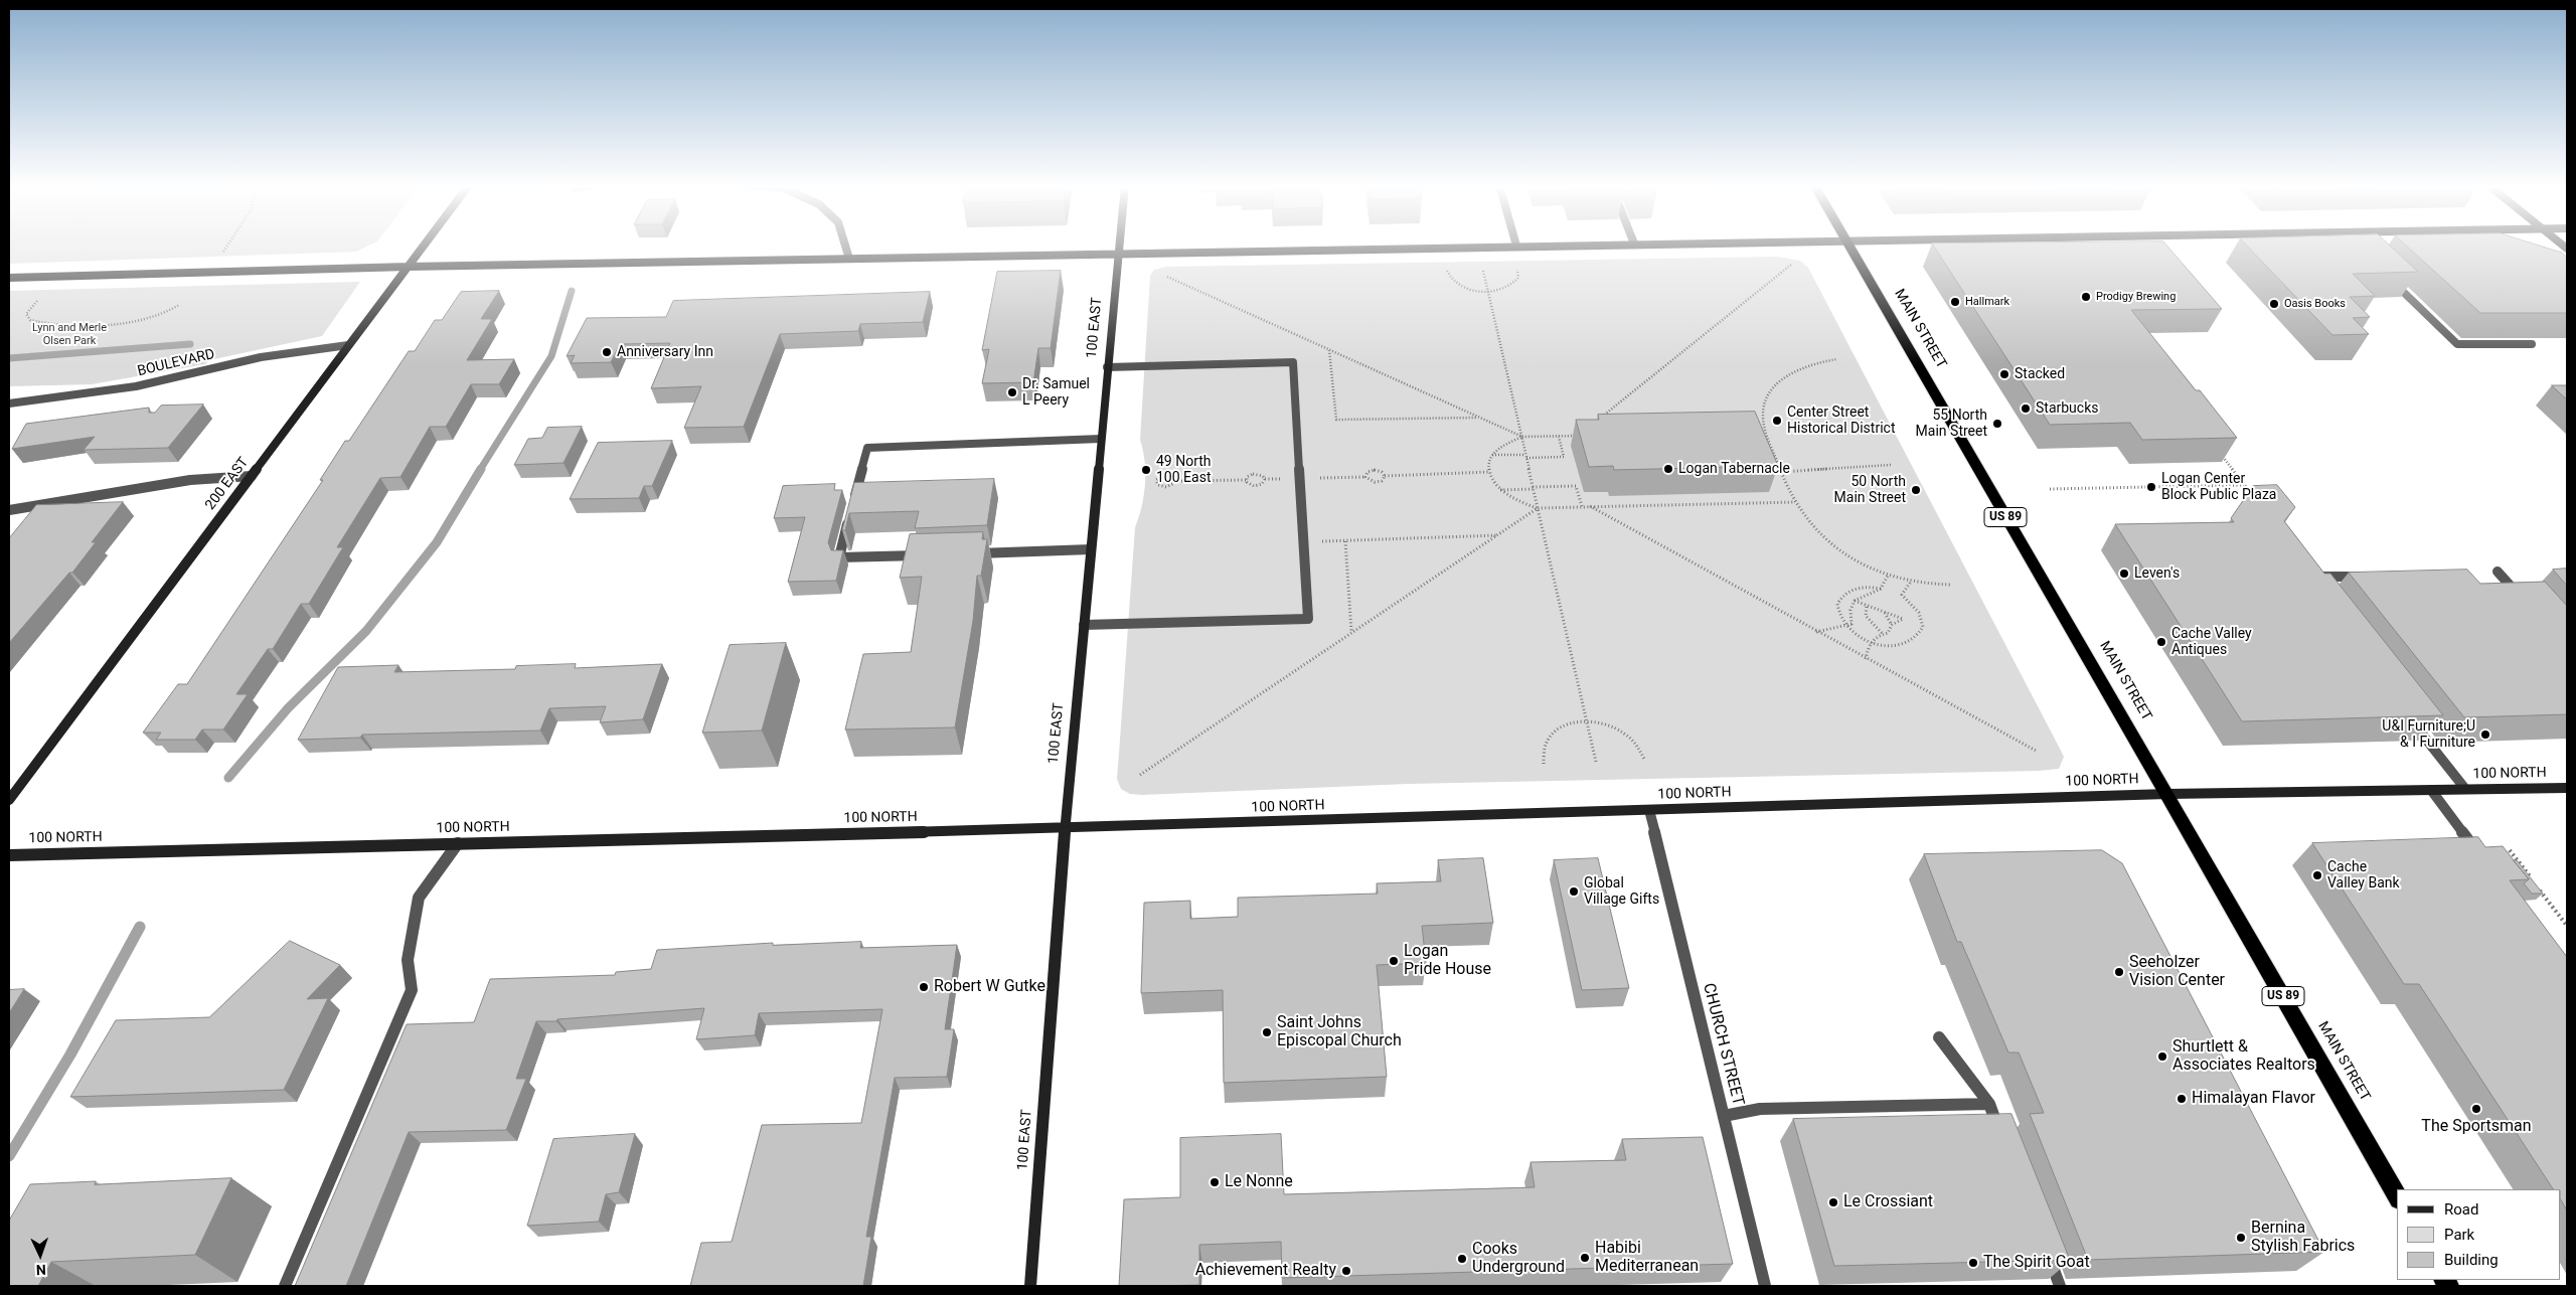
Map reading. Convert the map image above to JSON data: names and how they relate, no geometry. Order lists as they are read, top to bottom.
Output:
{
  "streets": {
    "highway": ["MAIN STREET", "US 89"],
    "street": [
      "100 EAST",
      "BOULEVARD",
      "200 EAST",
      "100 NORTH",
      "CHURCH STREET"
    ]
  },
  "crossings": [
    ["100 EAST", "100 NORTH"],
    ["MAIN STREET", "100 NORTH"],
    ["BOULEVARD", "200 EAST"],
    ["100 NORTH", "CHURCH STREET"]
  ],
  "parks": ["Lynn and Merle Olsen Park"],
  "places": [
    "Prodigy Brewing",
    "Hallmark",
    "Oasis Books",
    "Anniversary Inn",
    "Stacked",
    "Dr. Samuel L Peery",
    "Starbucks",
    "Center Street Historical District",
    "55 North Main Street",
    "Logan Tabernacle",
    "49 North 100 East",
    "Logan Center Block Public Plaza",
    "50 North Main Street",
    "Leven's",
    "Cache Valley Antiques",
    "U&I Furniture;U & I Furniture",
    "Cache Valley Bank",
    "Global Village Gifts",
    "Logan Pride House",
    "Seeholzer Vision Center",
    "Robert W Gutke",
    "Saint Johns Episcopal Church",
    "Shurtlett & Associates Realtors",
    "Himalayan Flavor",
    "The Sportsman",
    "Le Nonne",
    "Le Crossiant",
    "Bernina Stylish Fabrics",
    "Habibi Mediterranean",
    "Cooks Underground",
    "The Spirit Goat",
    "Achievement Realty"
  ],
  "legend": ["Road", "Park", "Building"],
  "north": "bottom"
}
